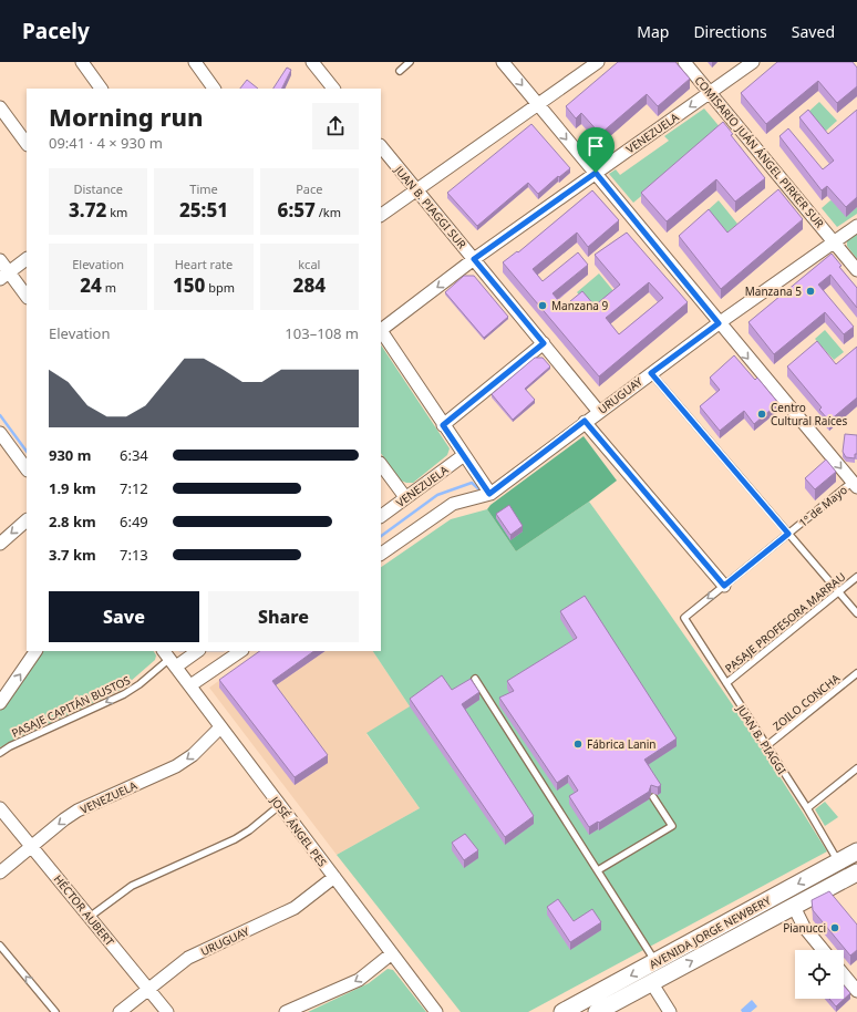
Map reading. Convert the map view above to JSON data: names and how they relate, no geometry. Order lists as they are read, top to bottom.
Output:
{
  "streets": {
    "main road": ["AVENIDA JORGE NEWBERY"],
    "street": [
      "VENEZUELA",
      "COMISARIO JUÁN ÁNGEL PIRKER SUR",
      "JUAN B. PIAGGI SUR",
      "URUGUAY",
      "JOSÉ ÁNGEL PES",
      "HÉCTOR AUBERT"
    ],
    "lane": [
      "1º de Mayo",
      "PASAJE PROFESORA MARRAU",
      "ZOILO CONCHA",
      "PASAJE CAPITÁN BUSTOS",
      "JUAN B. PIAGGI"
    ]
  },
  "crossings": [
    ["VENEZUELA", "COMISARIO JUÁN ÁNGEL PIRKER SUR"],
    ["VENEZUELA", "JUAN B. PIAGGI SUR"],
    ["VENEZUELA", "JOSÉ ÁNGEL PES"],
    ["VENEZUELA", "HÉCTOR AUBERT"],
    ["COMISARIO JUÁN ÁNGEL PIRKER SUR", "URUGUAY"],
    ["JUAN B. PIAGGI SUR", "URUGUAY"],
    ["URUGUAY", "JOSÉ ÁNGEL PES"],
    ["URUGUAY", "HÉCTOR AUBERT"],
    ["1º de Mayo", "JUAN B. PIAGGI"],
    ["PASAJE PROFESORA MARRAU", "JUAN B. PIAGGI"],
    ["ZOILO CONCHA", "JUAN B. PIAGGI"],
    ["PASAJE CAPITÁN BUSTOS", "JOSÉ ÁNGEL PES"],
    ["JUAN B. PIAGGI", "AVENIDA JORGE NEWBERY"]
  ],
  "one_way": ["VENEZUELA", "PASAJE CAPITÁN BUSTOS"],
  "places": [
    "Manzana 5",
    "Manzana 9",
    "Centro Cultural Raíces",
    "Fábrica Lanin",
    "Pianucci"
  ],
  "page": {
    "header": "Pacely",
    "nav": ["Map", "Directions", "Saved"],
    "heading": ["Morning run", "09:41 · 4 × 930 m"],
    "stats": [
      ["Distance", "3.72 km"],
      ["Time", "25:51"],
      ["Pace", "6:57 /km"],
      ["Elevation", "24 m"],
      ["Heart rate", "150 bpm"],
      ["kcal", "284"]
    ],
    "chart": ["Elevation", "103–108 m"],
    "list": [
      {
        "name": "930 m",
        "note": "6:34"
      },
      {
        "name": "1.9 km",
        "note": "7:12"
      },
      {
        "name": "2.8 km",
        "note": "6:49"
      },
      {
        "name": "3.7 km",
        "note": "7:13"
      }
    ],
    "buttons": ["Save", "Share"]
  }
}
